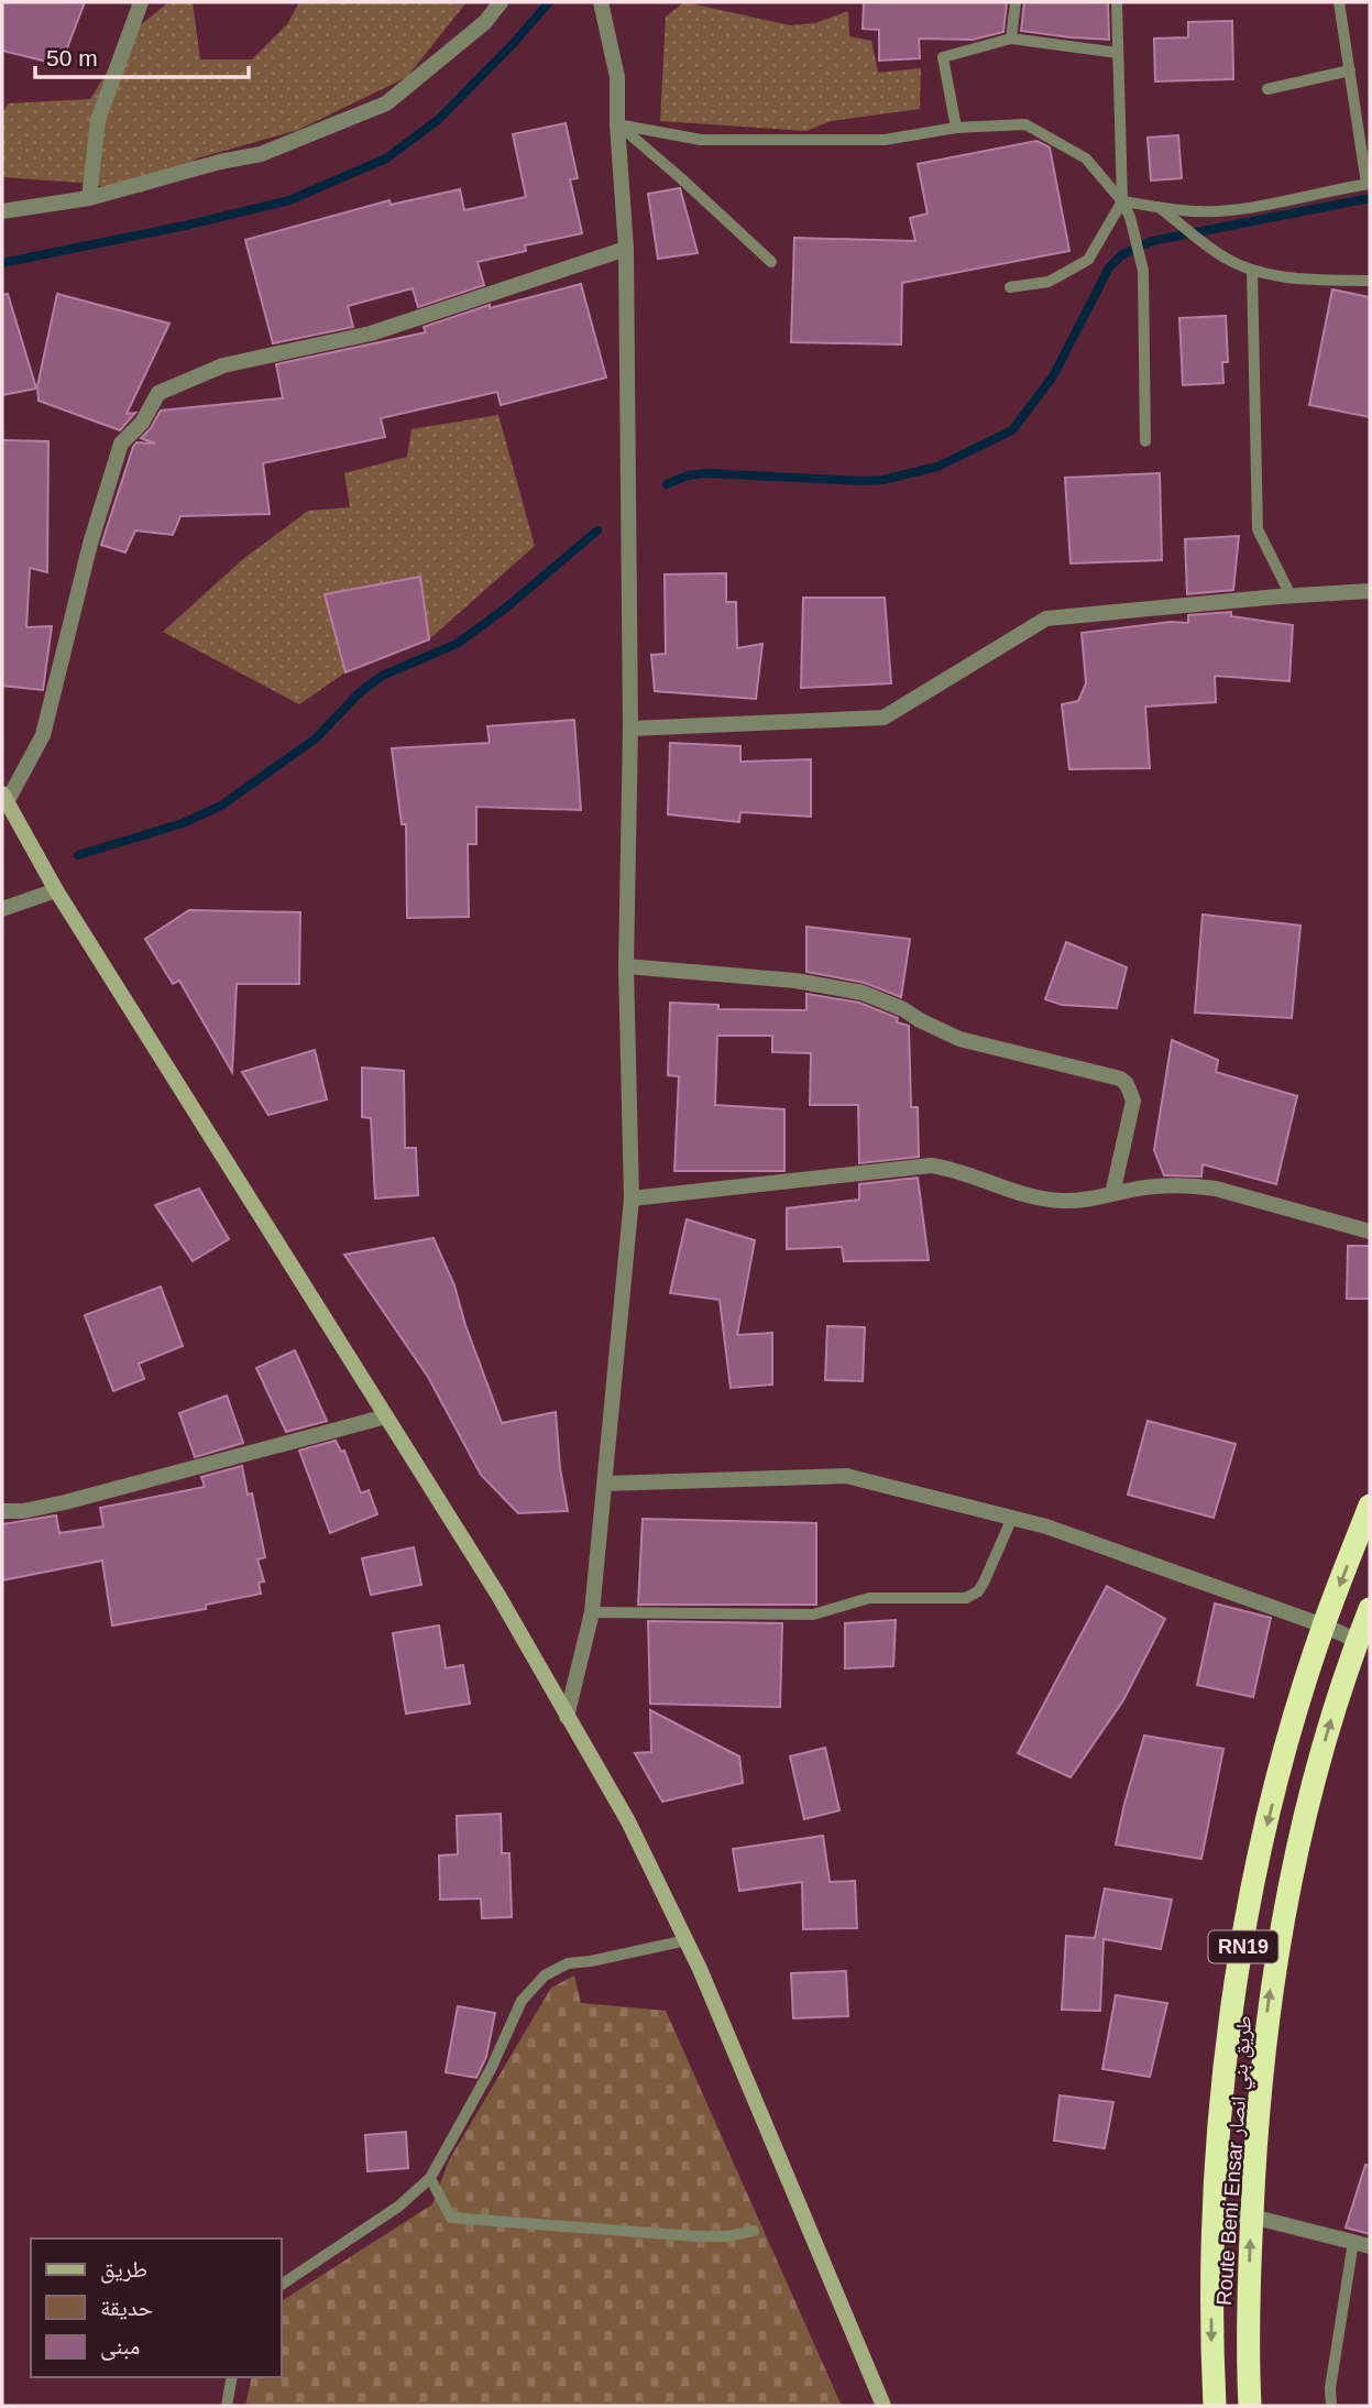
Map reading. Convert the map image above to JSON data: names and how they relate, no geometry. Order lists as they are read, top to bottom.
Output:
{
  "streets": {
    "highway": ["RN19", "Route Beni Ensar طريق بني انصار"]
  },
  "legend": ["طريق", "حديقة", "مبنى"],
  "scale_bar": "50 m"
}
